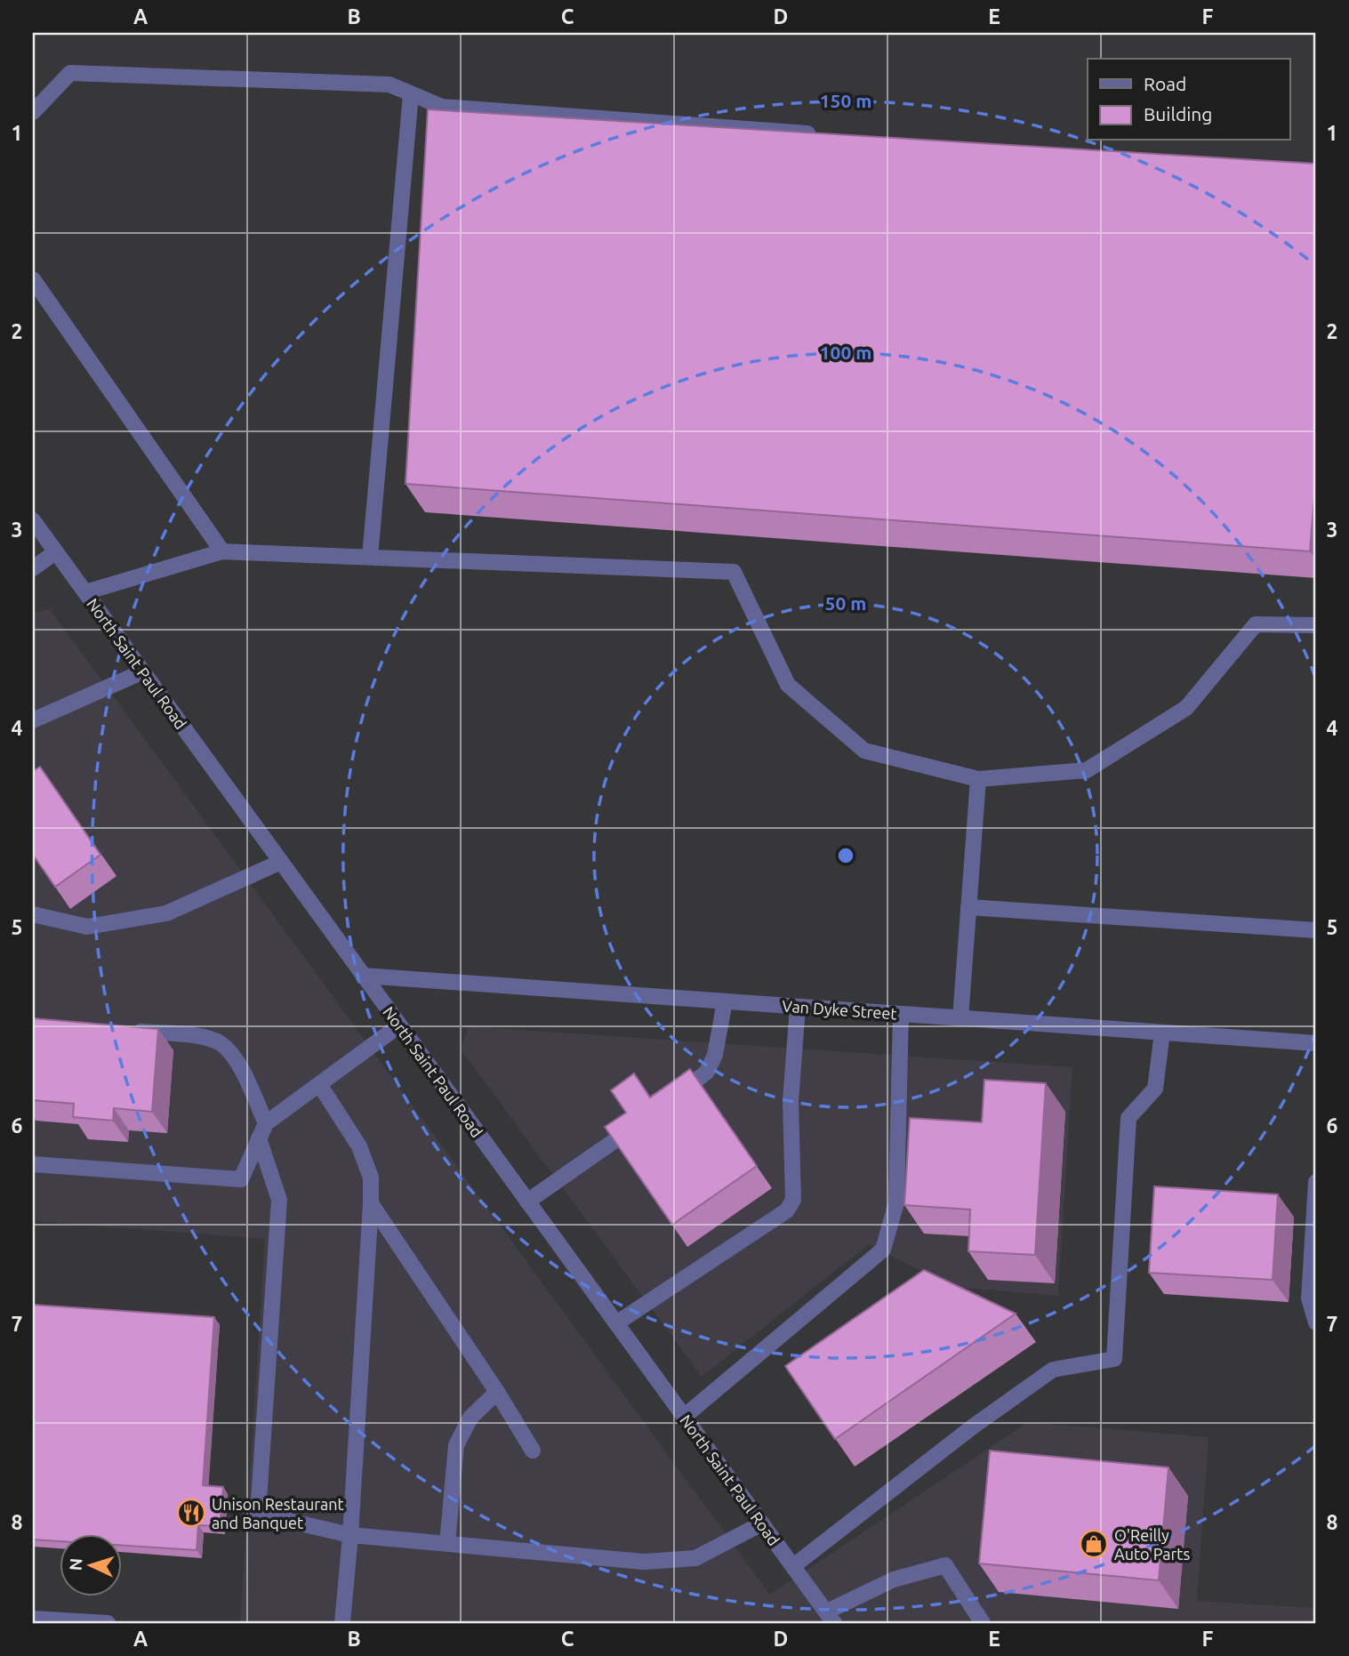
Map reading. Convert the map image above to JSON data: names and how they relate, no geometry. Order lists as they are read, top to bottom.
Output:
{
  "streets": {
    "street": ["North Saint Paul Road", "Van Dyke Street"]
  },
  "crossings": [
    ["North Saint Paul Road", "Van Dyke Street"]
  ],
  "places": {
    "restaurant": ["Unison Restaurant and Banquet"],
    "shop": ["O'Reilly Auto Parts"]
  },
  "legend": ["Road", "Building"],
  "north": "left",
  "grid": {
    "columns": [
      "A",
      "B",
      "C",
      "D",
      "E",
      "F"
    ],
    "rows": [
      "1",
      "2",
      "3",
      "4",
      "5",
      "6",
      "7",
      "8"
    ]
  },
  "rings": ["150 m", "100 m", "50 m"]
}
